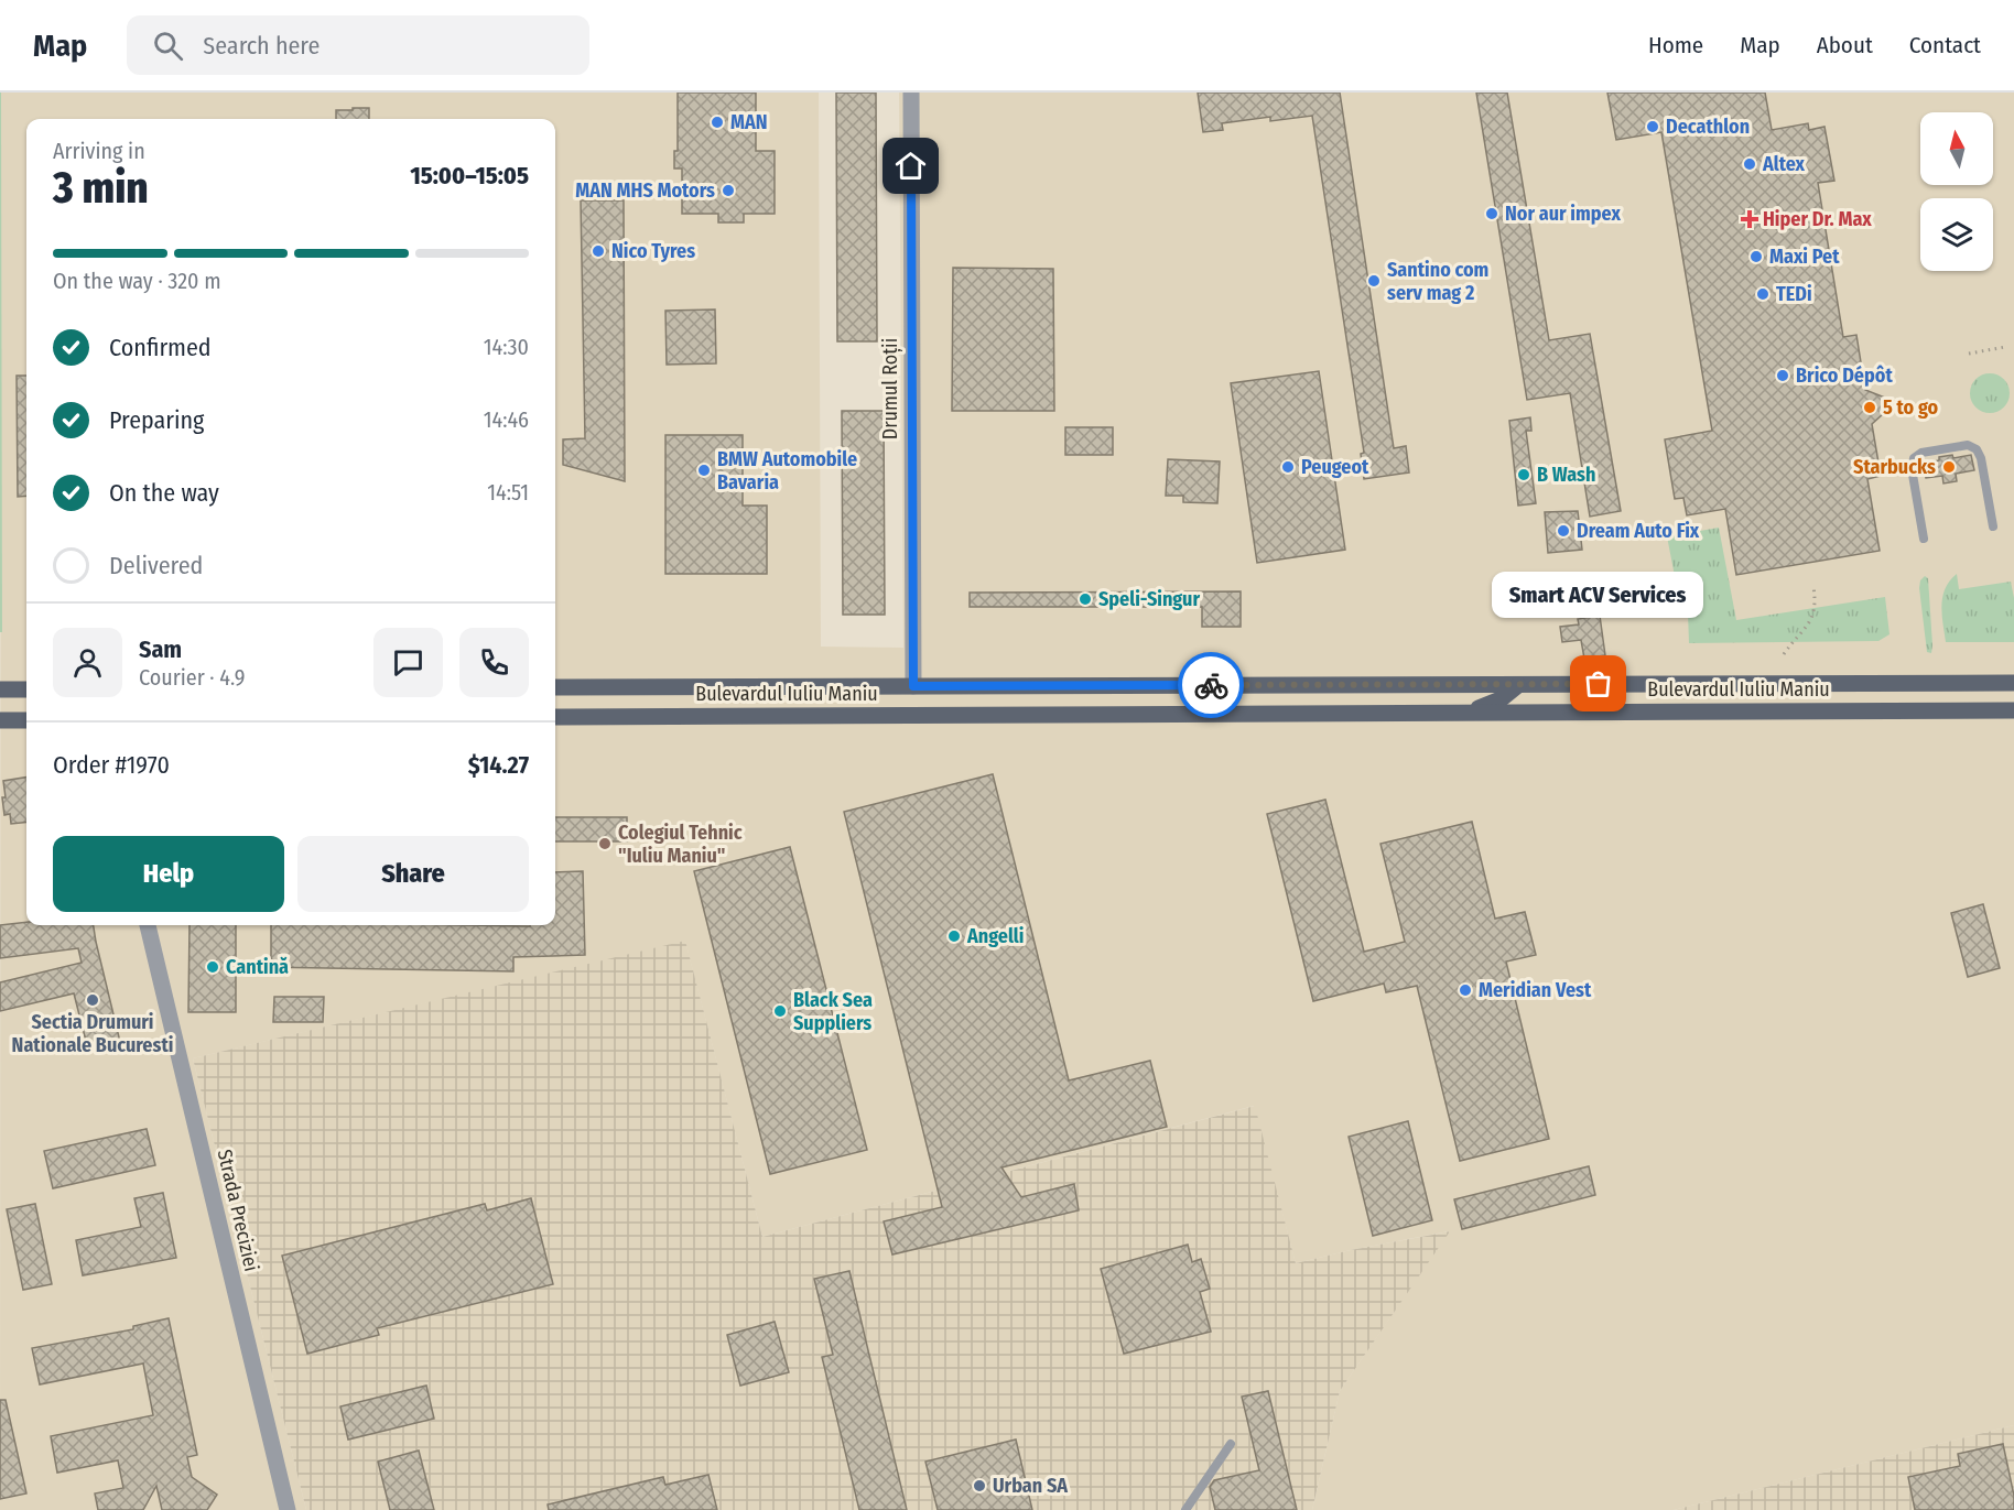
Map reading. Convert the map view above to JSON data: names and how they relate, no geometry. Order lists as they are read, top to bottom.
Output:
{
  "streets": {
    "main road": ["Bulevardul Iuliu Maniu"],
    "street": ["Drumul Roții", "Strada Preciziei"]
  },
  "crossings": [
    ["Drumul Roții", "Bulevardul Iuliu Maniu"]
  ],
  "places": {
    "other": [
      "MAN",
      "Decathlon",
      "Altex",
      "MAN MHS Motors",
      "Nor aur impex",
      "Nico Tyres",
      "Maxi Pet",
      "Santino com serv mag 2",
      "TEDi",
      "Brico Dépôt",
      "5 to go",
      "Peugeot",
      "Starbucks",
      "BMW Automobile Bavaria",
      "B Wash",
      "Dream Auto Fix",
      "Speli-Singur",
      "Smart ACV Services",
      "Colegiul Tehnic \"Iuliu Maniu\"",
      "Angelli",
      "Cantină",
      "Meridian Vest",
      "Sectia Drumuri Nationale Bucuresti",
      "Black Sea Suppliers",
      "Urban SA"
    ],
    "health": ["Hiper Dr. Max"]
  },
  "north": "top",
  "page": {
    "header": "Map",
    "search": "Search here",
    "nav": [
      "Home",
      "Map",
      "About",
      "Contact"
    ],
    "heading": ["3 min", "Arriving in", "15:00–15:05"],
    "panel": [
      "Sam",
      "Courier · 4.9",
      "Order #1970",
      "$14.27"
    ],
    "bar": "On the way · 320 m",
    "list": [
      ["Confirmed", "14:30"],
      ["Preparing", "14:46"],
      ["On the way", "14:51"],
      "Delivered"
    ],
    "bubble": "Smart ACV Services",
    "buttons": ["Help", "Share"]
  }
}
